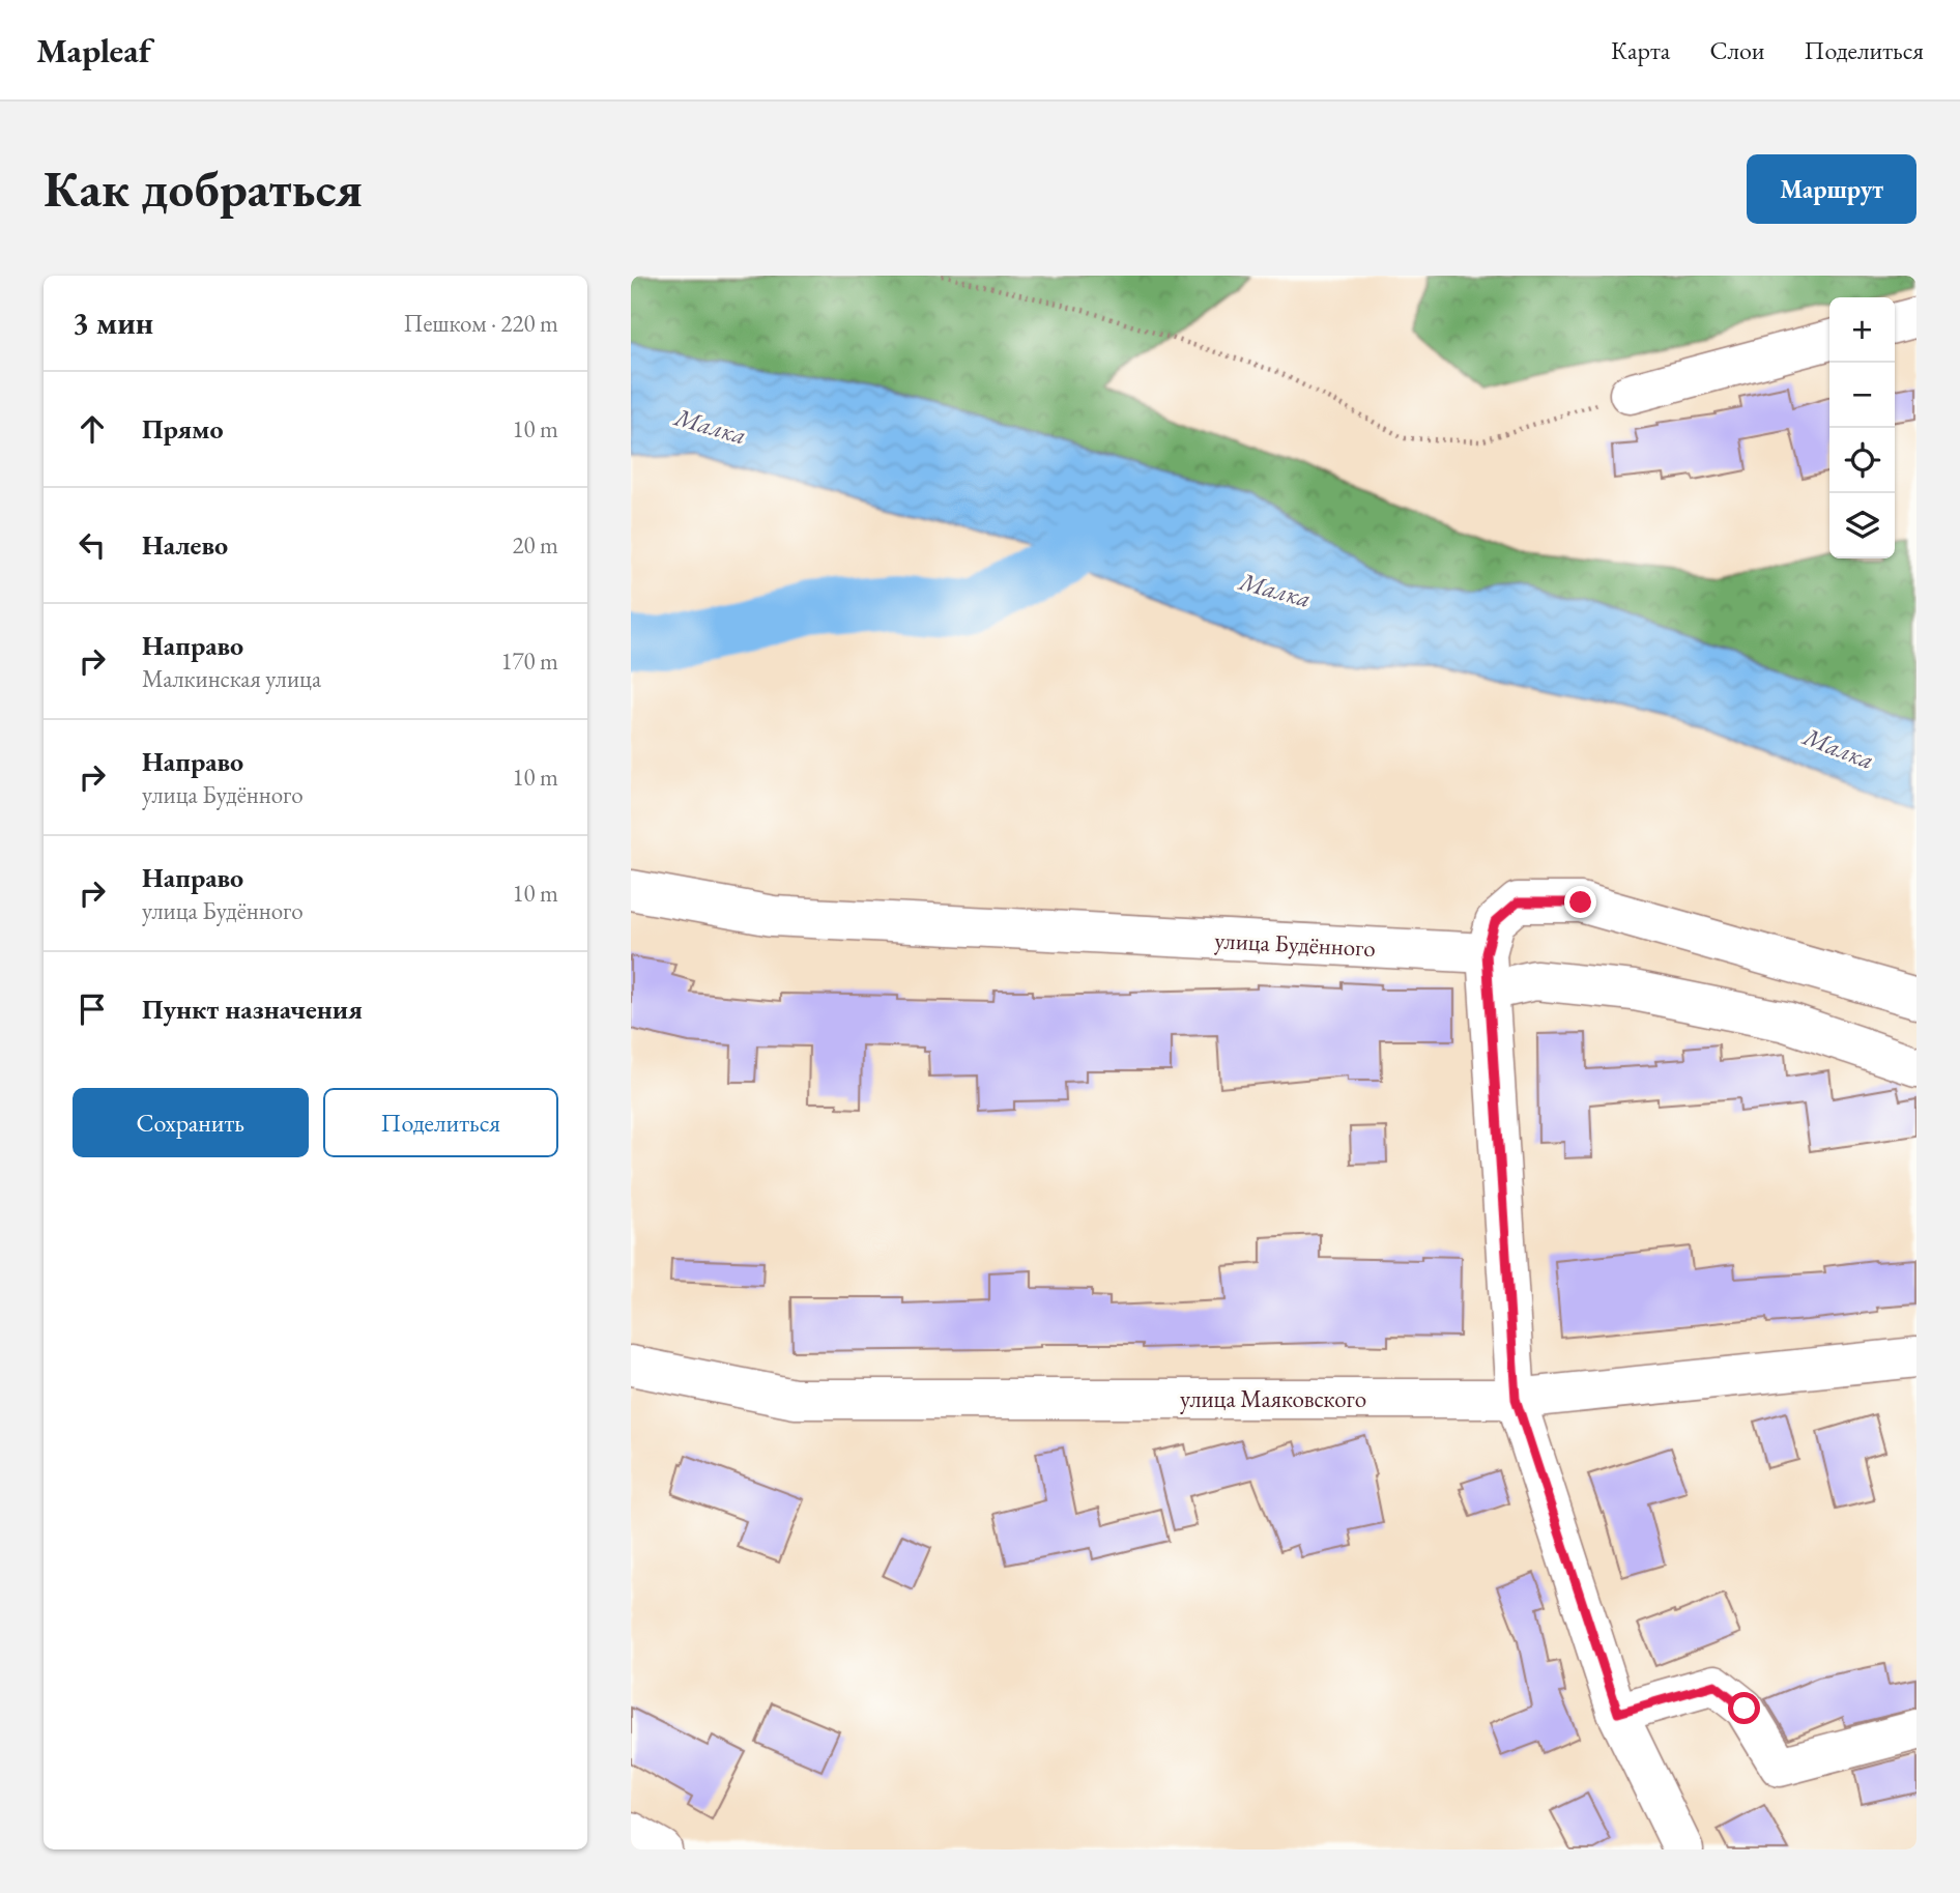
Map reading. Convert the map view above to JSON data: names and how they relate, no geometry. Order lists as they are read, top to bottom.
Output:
{
  "streets": {
    "street": ["улица Будённого", "улица Маяковского"]
  },
  "water": ["Малка"],
  "page": {
    "header": "Mapleaf",
    "nav": ["Карта", "Слои", "Поделиться"],
    "buttons": [
      "Маршрут",
      ["Сохранить", "Поделиться"]
    ],
    "title": "Как добраться",
    "heading": ["3 мин", "Пешком · 220 m"],
    "map_buttons": ["+", "−"],
    "list": [
      ["Прямо", "10 m"],
      ["Налево", "20 m"],
      ["Направо", "Малкинская улица", "170 m"],
      ["Направо", "улица Будённого", "10 m"],
      ["Направо", "улица Будённого", "10 m"],
      "Пункт назначения"
    ]
  }
}
